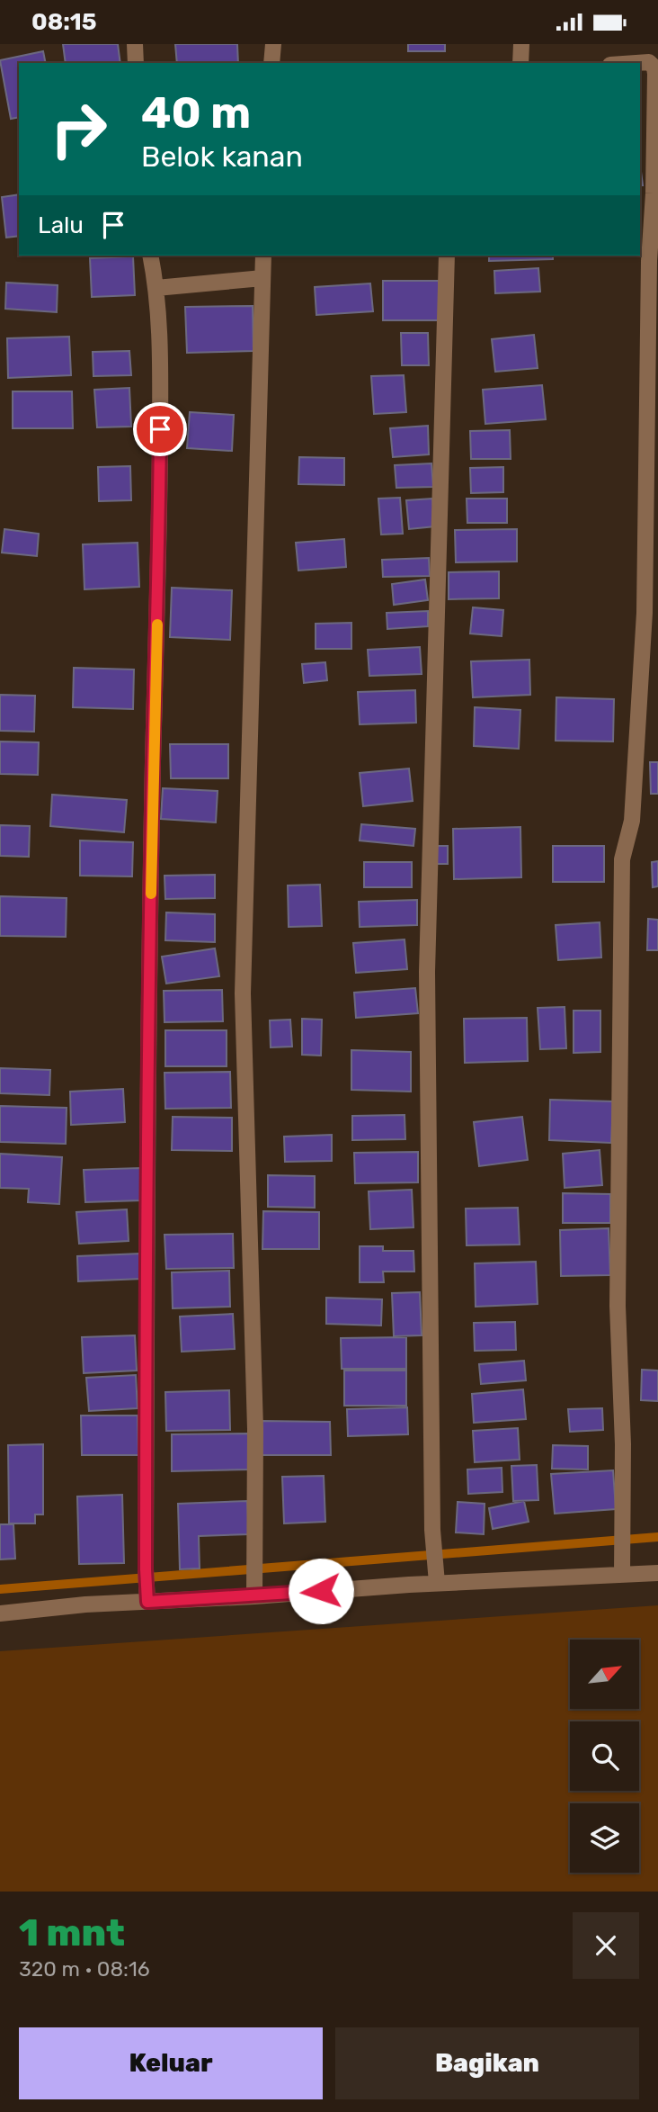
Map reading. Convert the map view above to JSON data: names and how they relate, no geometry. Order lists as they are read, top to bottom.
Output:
{
  "north": "top right",
  "page": {
    "status": "08:15",
    "turn": ["40 m", "Belok kanan"],
    "then": "Lalu",
    "heading": ["1 mnt", "320 m · 08:16"],
    "buttons": ["Keluar", "Bagikan"]
  }
}
